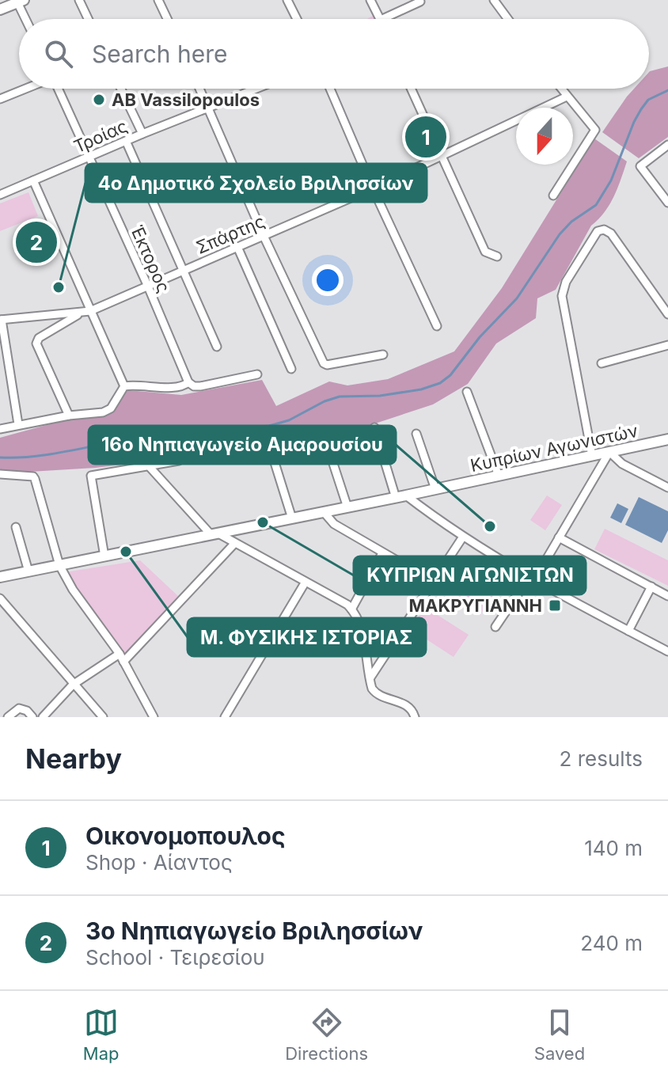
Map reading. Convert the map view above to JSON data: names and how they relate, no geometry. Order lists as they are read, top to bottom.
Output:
{
  "streets": {
    "street": [
      "Τροίας",
      "Σπάρτης",
      "Έκτορος",
      "Κυπρίων Αγωνιστών"
    ]
  },
  "crossings": [
    ["Τροίας", "Έκτορος"],
    ["Σπάρτης", "Έκτορος"]
  ],
  "places": {
    "other": [
      "AB Vassilopoulos",
      "4o Δημοτικό Σχολείο Βριλησσίων",
      "ΚΥΠΡΙΩΝ ΑΓΩΝΙΣΤΩΝ",
      "16ο Νηπιαγωγείο Αμαρουσίου",
      "Μ. ΦΥΣΙΚΗΣ ΙΣΤΟΡΙΑΣ"
    ],
    "transit": ["ΜΑΚΡΥΓΙΑΝΝΗ"]
  },
  "north": "bottom",
  "page": {
    "search": "Search here",
    "pins": ["1", "2"],
    "heading": ["Nearby", "2 results"],
    "list": [
      {
        "mark": "1",
        "name": "Οικονομοπουλος",
        "note": "Shop · Αίαντος",
        "value": "140 m"
      },
      {
        "mark": "2",
        "name": "3ο Νηπιαγωγείο Βριλησσίων",
        "note": "School · Τειρεσίου",
        "value": "240 m"
      }
    ],
    "nav": ["Map", "Directions", "Saved"]
  }
}
